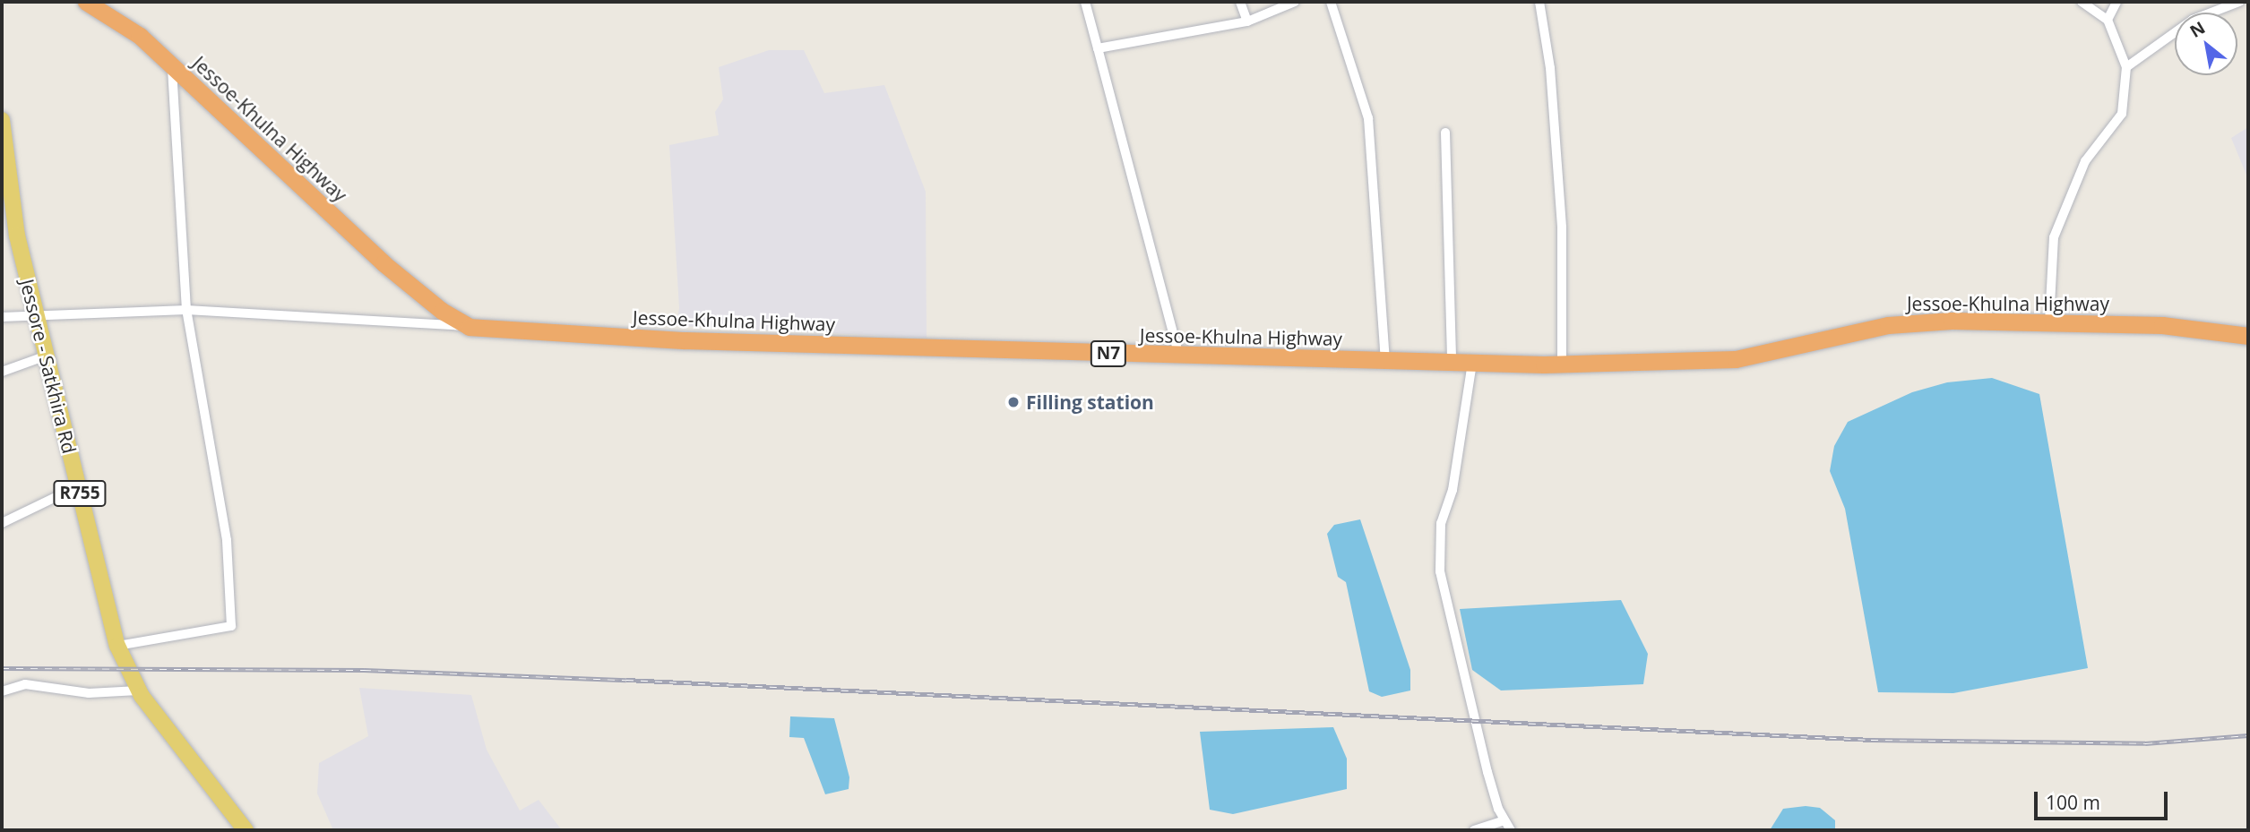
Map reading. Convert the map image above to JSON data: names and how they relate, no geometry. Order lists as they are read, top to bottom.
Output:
{
  "streets": {
    "highway": ["Jessoe-Khulna Highway", "N7"],
    "main road": ["Jessore - Satkhira Rd", "R755"]
  },
  "places": ["Filling station"],
  "scale_bar": "100 m",
  "north": "top left"
}
